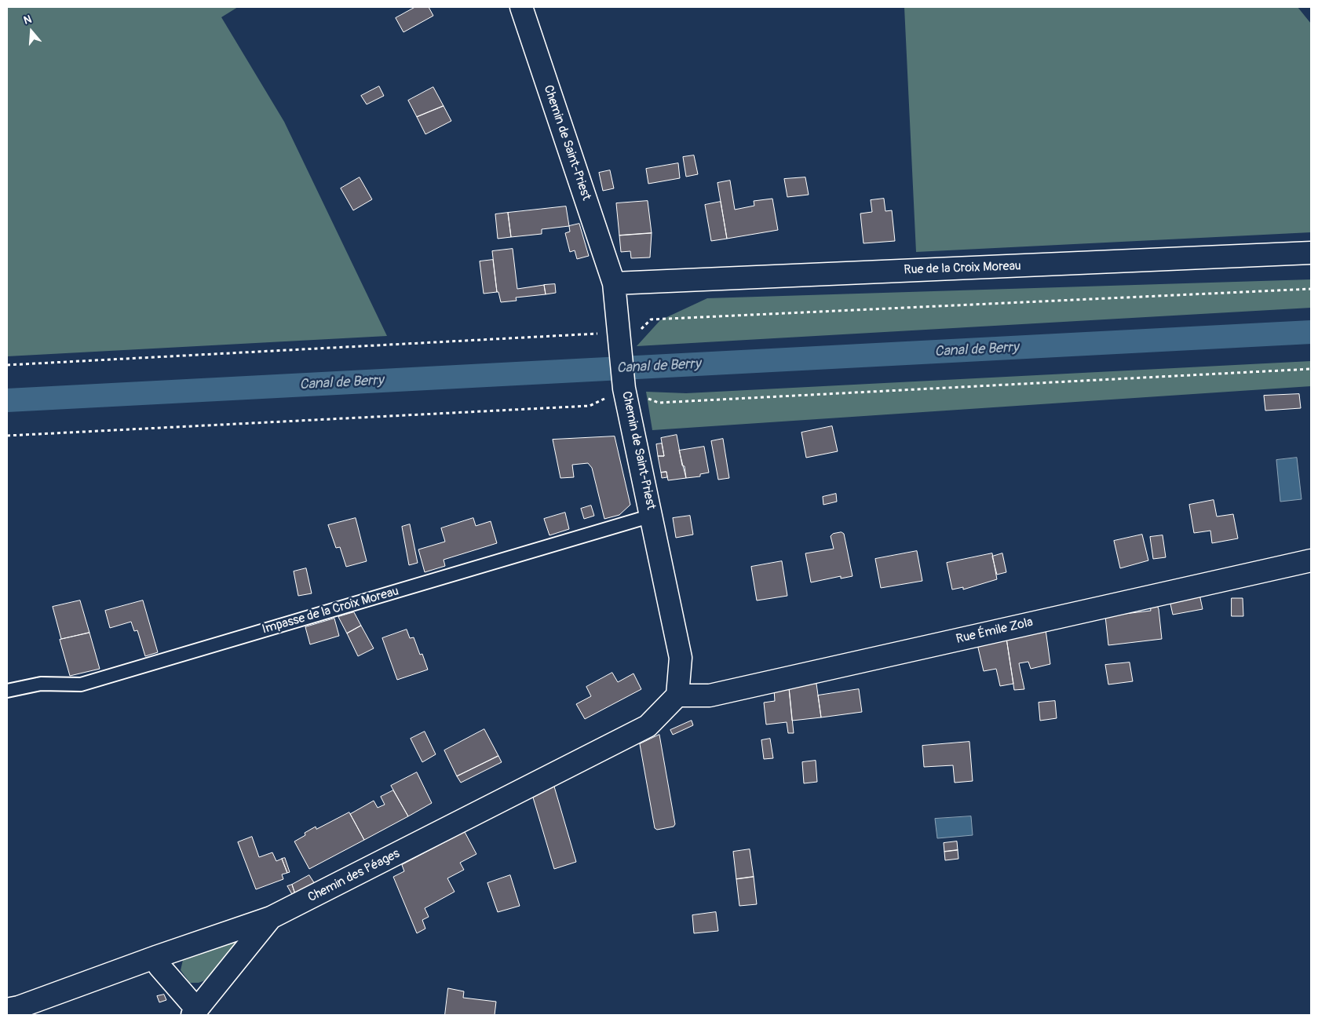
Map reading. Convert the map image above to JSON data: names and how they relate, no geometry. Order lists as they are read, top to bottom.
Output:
{
  "streets": {
    "street": [
      "Chemin de Saint-Priest",
      "Rue de la Croix Moreau",
      "Rue Émile Zola",
      "Chemin des Péages"
    ],
    "lane": ["Impasse de la Croix Moreau"]
  },
  "crossings": [
    ["Chemin de Saint-Priest", "Rue de la Croix Moreau"],
    ["Chemin de Saint-Priest", "Impasse de la Croix Moreau"],
    ["Chemin de Saint-Priest", "Rue Émile Zola"],
    ["Chemin de Saint-Priest", "Chemin des Péages"],
    ["Rue Émile Zola", "Chemin des Péages"]
  ],
  "water": ["Canal de Berry"],
  "north": "top"
}
